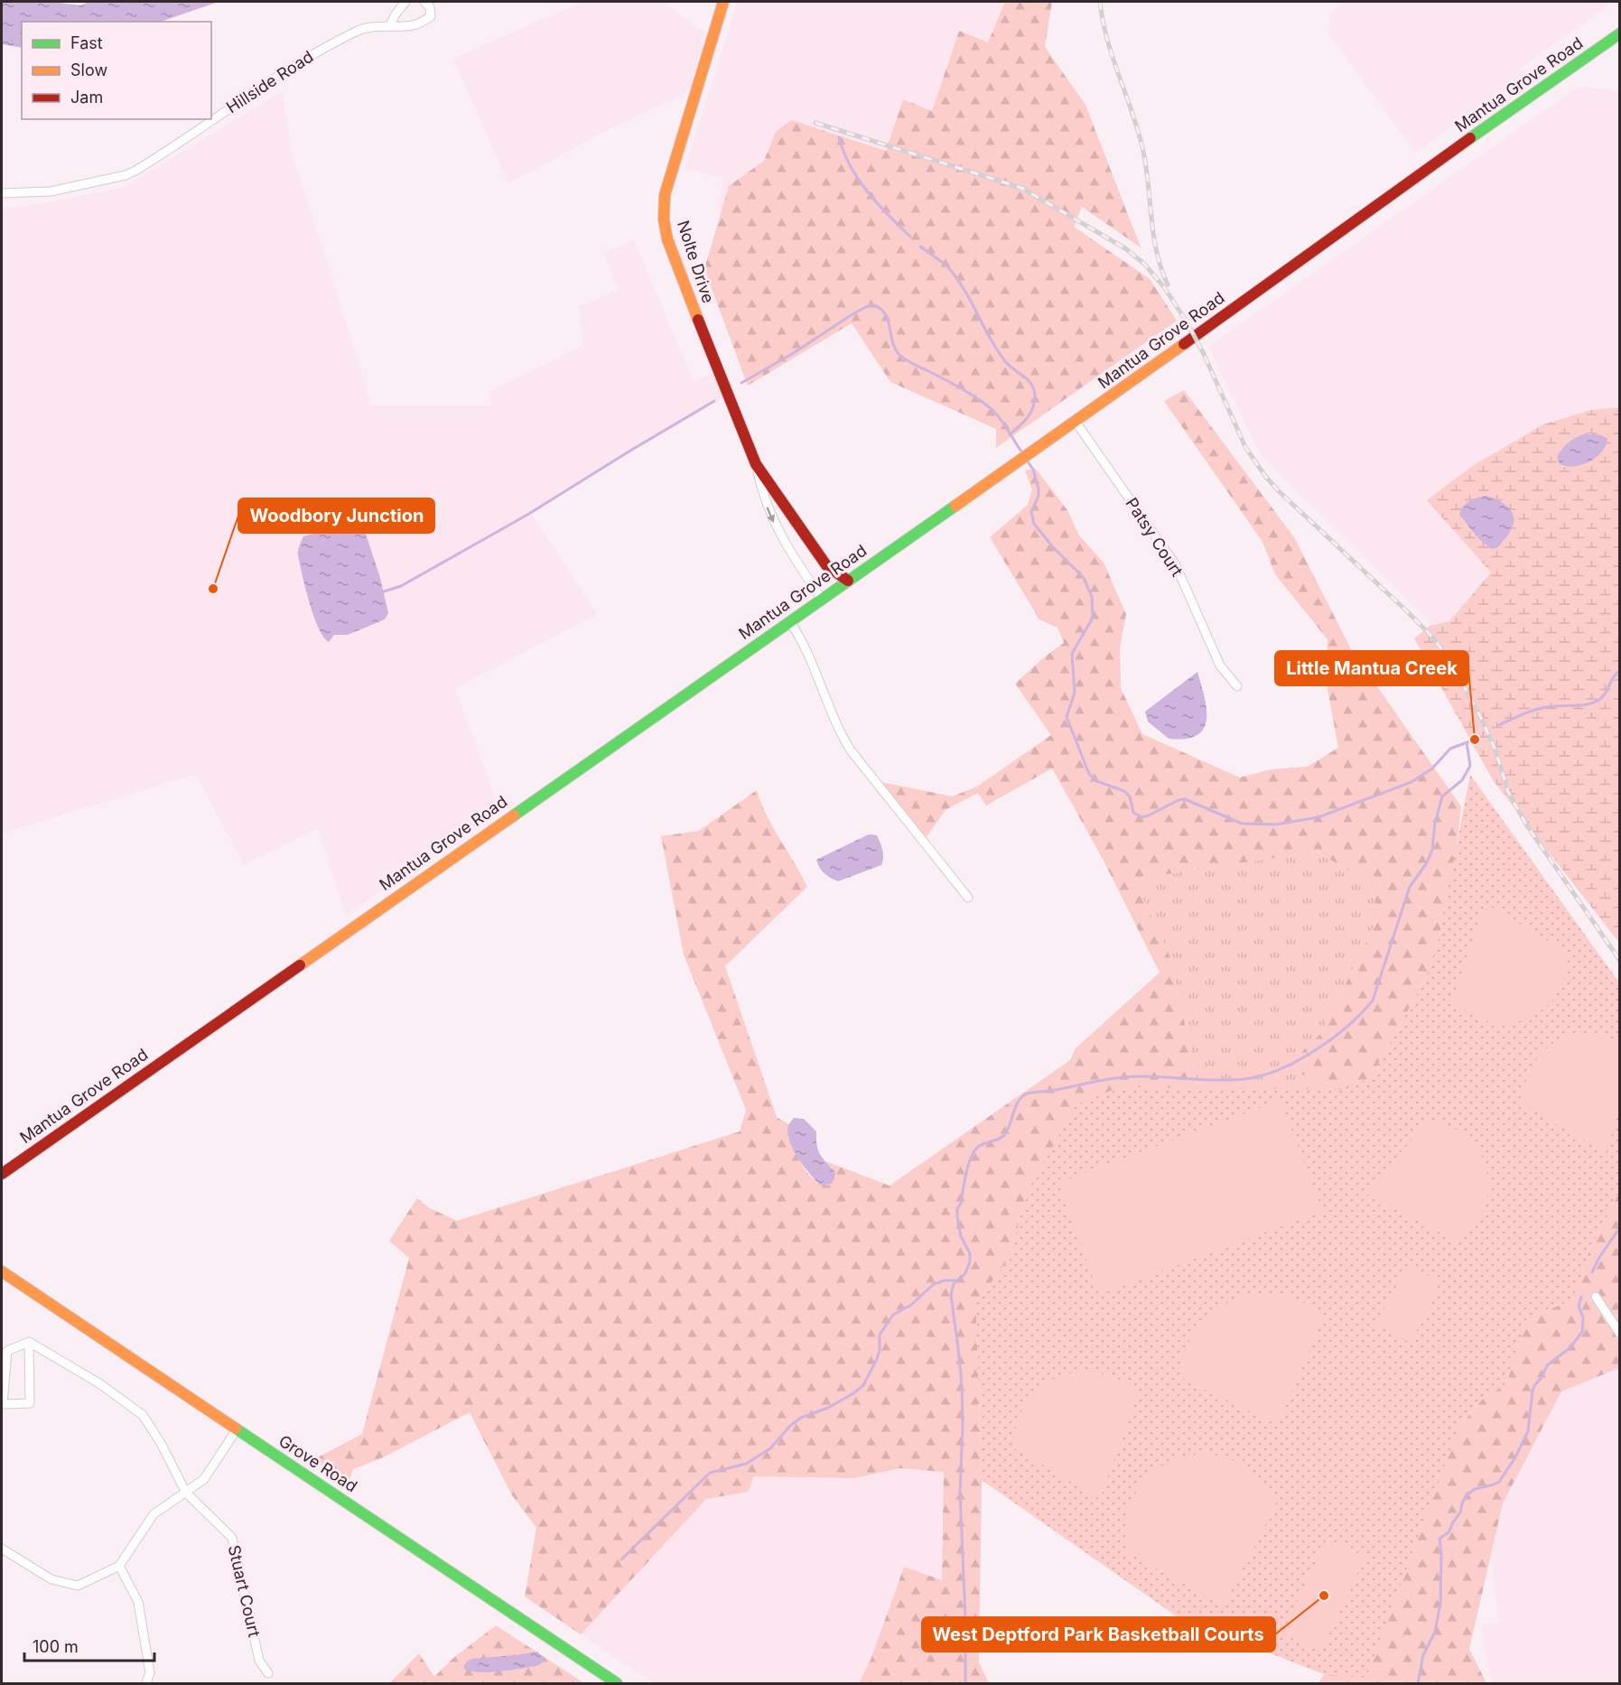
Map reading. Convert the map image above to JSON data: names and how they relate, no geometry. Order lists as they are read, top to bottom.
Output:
{
  "streets": {
    "main road": ["Mantua Grove Road", "Nolte Drive", "Grove Road"],
    "street": ["Hillside Road", "Patsy Court", "Stuart Court"]
  },
  "crossings": [
    ["Mantua Grove Road", "Nolte Drive"],
    ["Mantua Grove Road", "Patsy Court"]
  ],
  "places": ["Woodbory Junction", "Little Mantua Creek", "West Deptford Park Basketball Courts"],
  "legend": ["Fast", "Slow", "Jam"],
  "scale_bar": "100 m"
}
